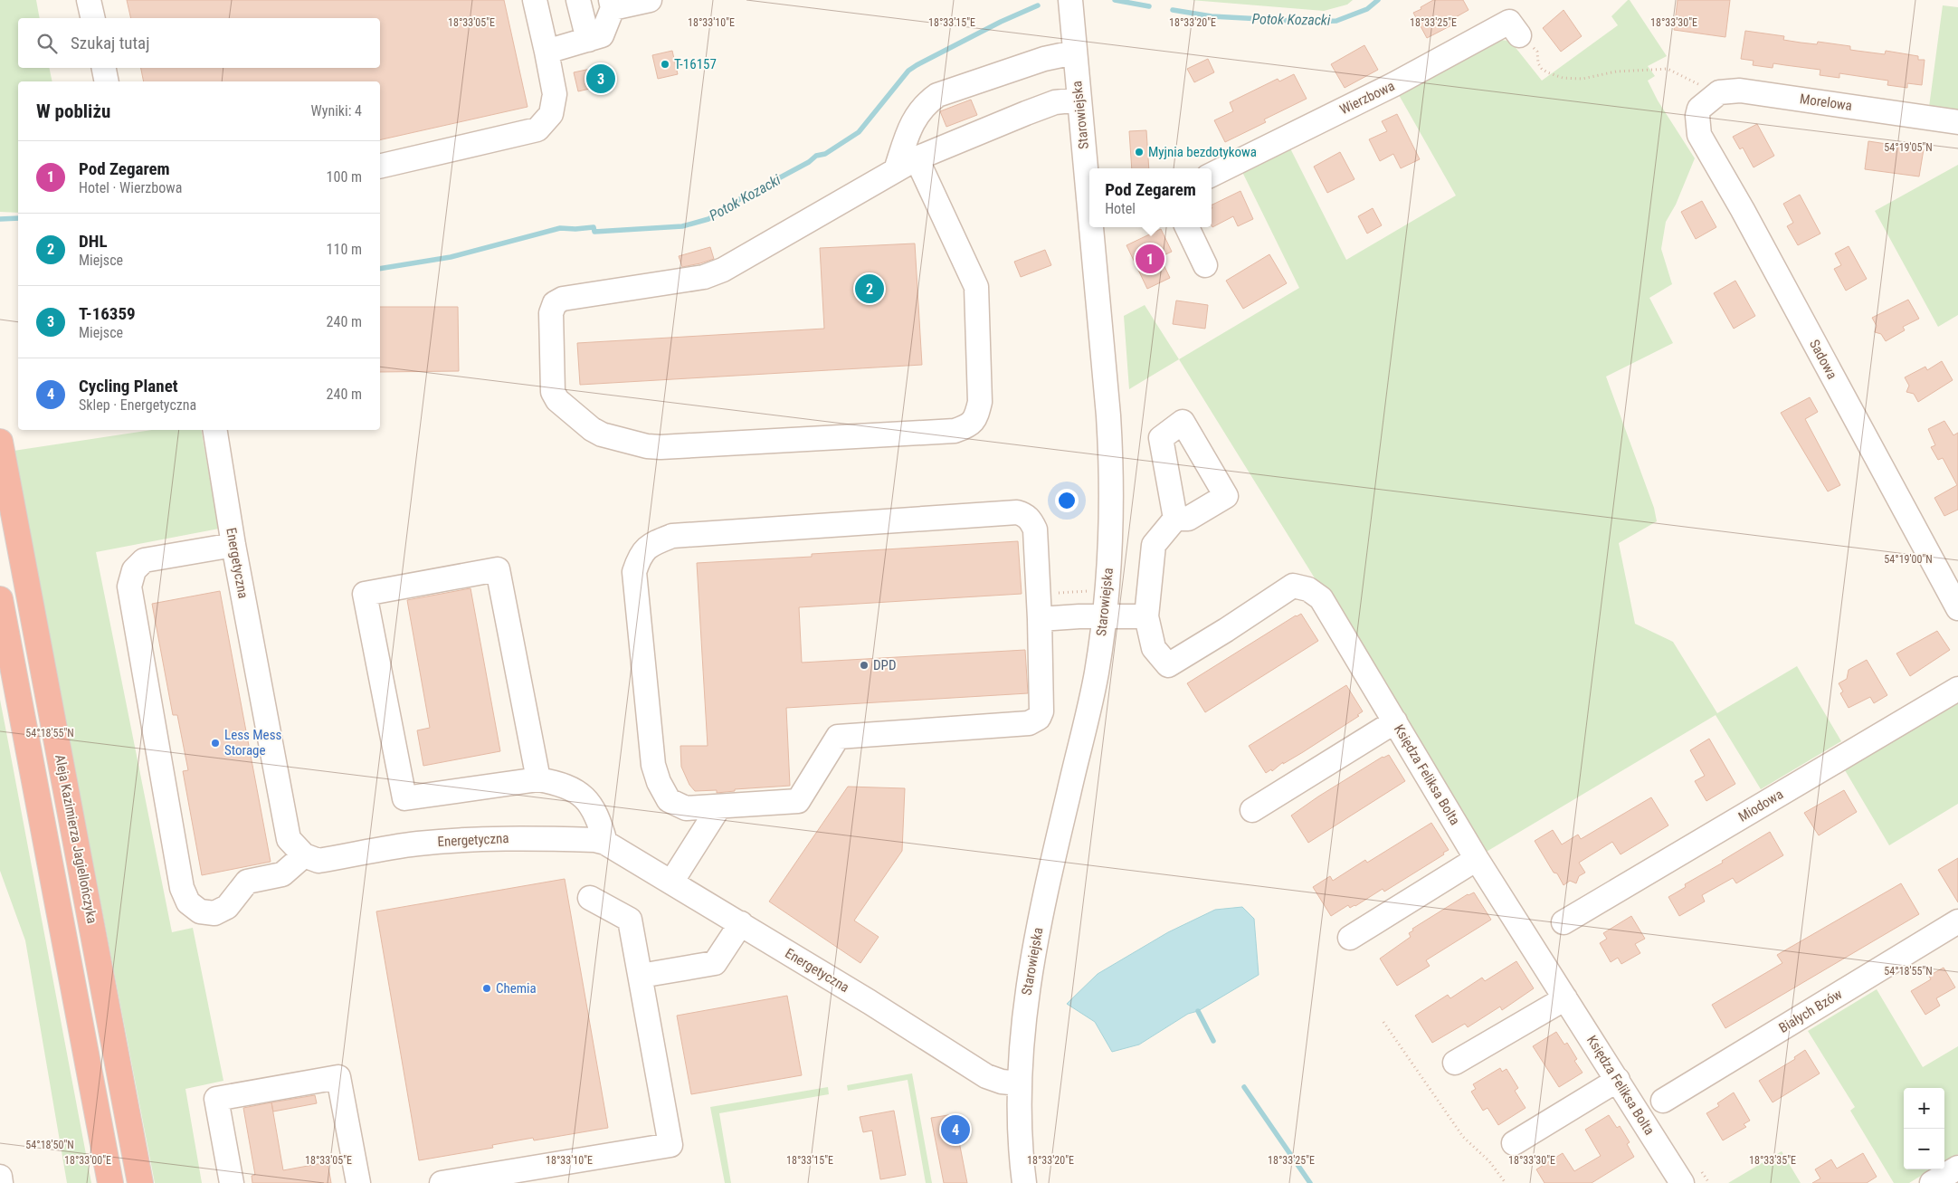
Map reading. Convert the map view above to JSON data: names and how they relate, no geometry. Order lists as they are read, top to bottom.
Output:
{
  "streets": {
    "highway": ["Aleja Kazimierza Jagiellończyka"],
    "street": [
      "Wierzbowa",
      "Morelowa",
      "Starowiejska",
      "Sadowa",
      "Energetyczna",
      "Księdza Feliksa Bolta",
      "Miodowa",
      "Białych Bzów"
    ]
  },
  "crossings": [
    ["Morelowa", "Sadowa"],
    ["Starowiejska", "Energetyczna"]
  ],
  "water": ["Potok Kozacki"],
  "places": [
    "T-16157",
    "Myjnia bezdotykowa",
    "DPD",
    "Less Mess Storage",
    "Chemia"
  ],
  "page": {
    "search": "Szukaj tutaj",
    "pins": [
      "3",
      "1",
      "2",
      "4"
    ],
    "heading": ["W pobliżu", "Wyniki: 4"],
    "list": [
      {
        "mark": "1",
        "name": "Pod Zegarem",
        "note": "Hotel · Wierzbowa",
        "value": "100 m"
      },
      {
        "mark": "2",
        "name": "DHL",
        "note": "Miejsce",
        "value": "110 m"
      },
      {
        "mark": "3",
        "name": "T-16359",
        "note": "Miejsce",
        "value": "240 m"
      },
      {
        "mark": "4",
        "name": "Cycling Planet",
        "note": "Sklep · Energetyczna",
        "value": "240 m"
      }
    ],
    "popup": ["Pod Zegarem", "Hotel"],
    "map_buttons": ["+", "−"]
  },
  "coordinates": [
    "18°33'05\"E",
    "18°33'10\"E",
    "18°33'15\"E",
    "18°33'20\"E",
    "18°33'25\"E",
    "18°33'30\"E",
    "54°19'05\"N",
    "54°19'00\"N",
    "54°18'55\"N",
    "54°18'50\"N",
    "18°33'00\"E",
    "18°33'35\"E"
  ]
}
